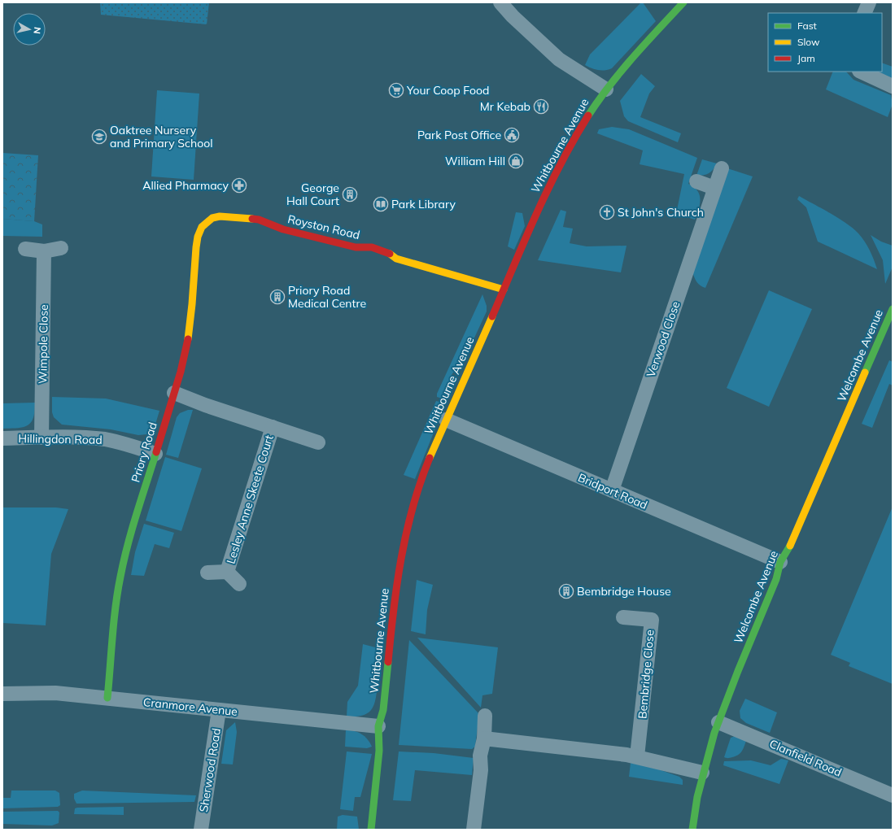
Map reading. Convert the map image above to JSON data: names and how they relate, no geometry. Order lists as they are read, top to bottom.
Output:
{
  "streets": {
    "street": [
      "Whitbourne Avenue",
      "Royston Road",
      "Verwood Close",
      "Wimpole Close",
      "Welcombe Avenue",
      "Hillingdon Road",
      "Priory Road",
      "Bridport Road",
      "Lesley Anne Skeete Court",
      "Bembridge Close",
      "Cranmore Avenue",
      "Clanfield Road",
      "Sherwood Road"
    ]
  },
  "crossings": [
    ["Whitbourne Avenue", "Royston Road"],
    ["Whitbourne Avenue", "Bridport Road"],
    ["Whitbourne Avenue", "Cranmore Avenue"],
    ["Royston Road", "Priory Road"],
    ["Verwood Close", "Bridport Road"],
    ["Wimpole Close", "Hillingdon Road"],
    ["Welcombe Avenue", "Bridport Road"],
    ["Welcombe Avenue", "Clanfield Road"],
    ["Hillingdon Road", "Priory Road"],
    ["Priory Road", "Lesley Anne Skeete Court"],
    ["Priory Road", "Cranmore Avenue"],
    ["Cranmore Avenue", "Sherwood Road"]
  ],
  "places": {
    "supermarket": ["Your Coop Food"],
    "restaurant": ["Mr Kebab"],
    "public building": ["Park Post Office"],
    "school or university": ["Oaktree Nursery and Primary School"],
    "shop": ["William Hill"],
    "pharmacy": ["Allied Pharmacy"],
    "building": ["George Hall Court", "Priory Road Medical Centre", "Bembridge House"],
    "library": ["Park Library"],
    "church": ["St John's Church"]
  },
  "legend": ["Fast", "Slow", "Jam"],
  "north": "right"
}
